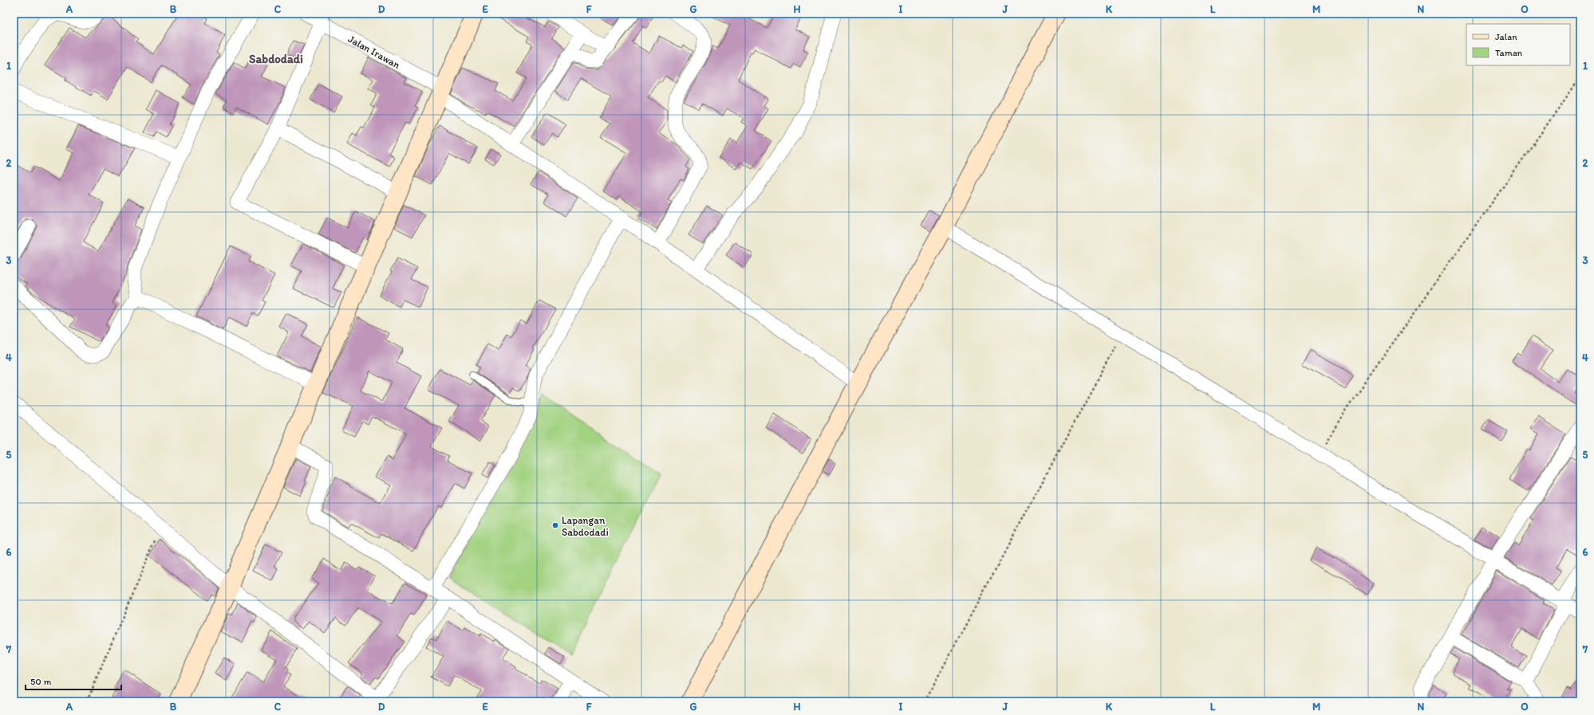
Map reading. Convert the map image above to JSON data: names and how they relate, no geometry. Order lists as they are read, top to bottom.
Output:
{
  "streets": {
    "street": ["Jalan Irawan"]
  },
  "districts": ["Sabdodadi"],
  "places": ["Lapangan Sabdodadi"],
  "legend": ["Jalan", "Taman"],
  "scale_bar": "50 m",
  "grid": {
    "columns": [
      "A",
      "B",
      "C",
      "D",
      "E",
      "F",
      "G",
      "H",
      "I",
      "J",
      "K",
      "L",
      "M",
      "N",
      "O"
    ],
    "rows": [
      "1",
      "2",
      "3",
      "4",
      "5",
      "6",
      "7"
    ]
  }
}
